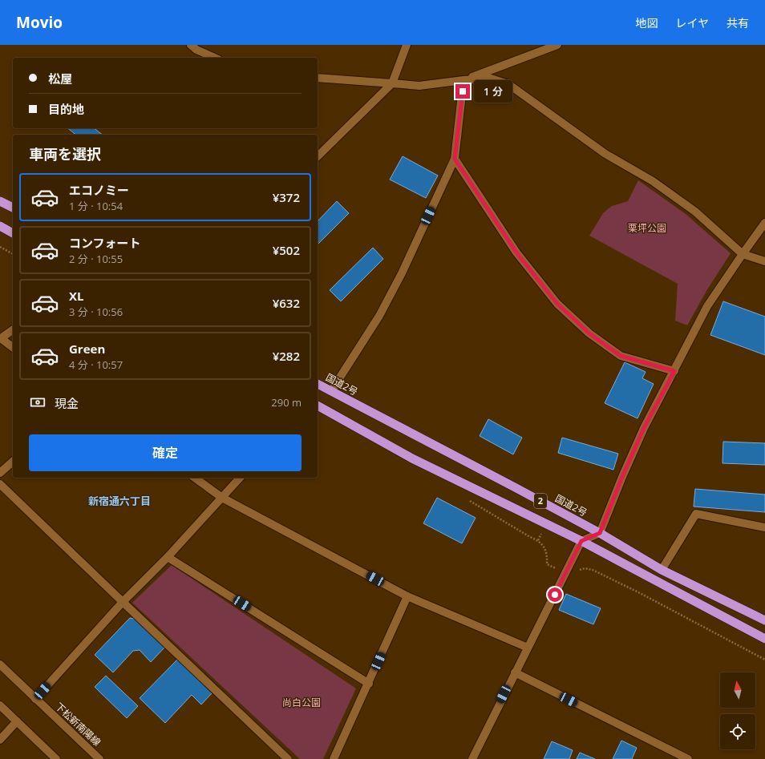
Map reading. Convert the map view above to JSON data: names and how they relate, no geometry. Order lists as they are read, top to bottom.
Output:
{
  "streets": {
    "highway": ["国道2号", "2"],
    "street": ["下松新南陽線"]
  },
  "districts": ["新宿通六丁目"],
  "parks": ["栗坪公園", "尚白公園"],
  "north": "top",
  "page": {
    "header": "Movio",
    "nav": ["地図", "レイヤ", "共有"],
    "banner": ["松屋", "目的地"],
    "bubble": "1 分",
    "heading": "車両を選択",
    "list": [
      {
        "name": "エコノミー",
        "note": "1 分 · 10:54",
        "value": "¥372"
      },
      {
        "name": "コンフォート",
        "note": "2 分 · 10:55",
        "value": "¥502"
      },
      {
        "name": "XL",
        "note": "3 分 · 10:56",
        "value": "¥632"
      },
      {
        "name": "Green",
        "note": "4 分 · 10:57",
        "value": "¥282"
      }
    ],
    "pay": ["現金", "290 m"],
    "buttons": "確定"
  }
}
